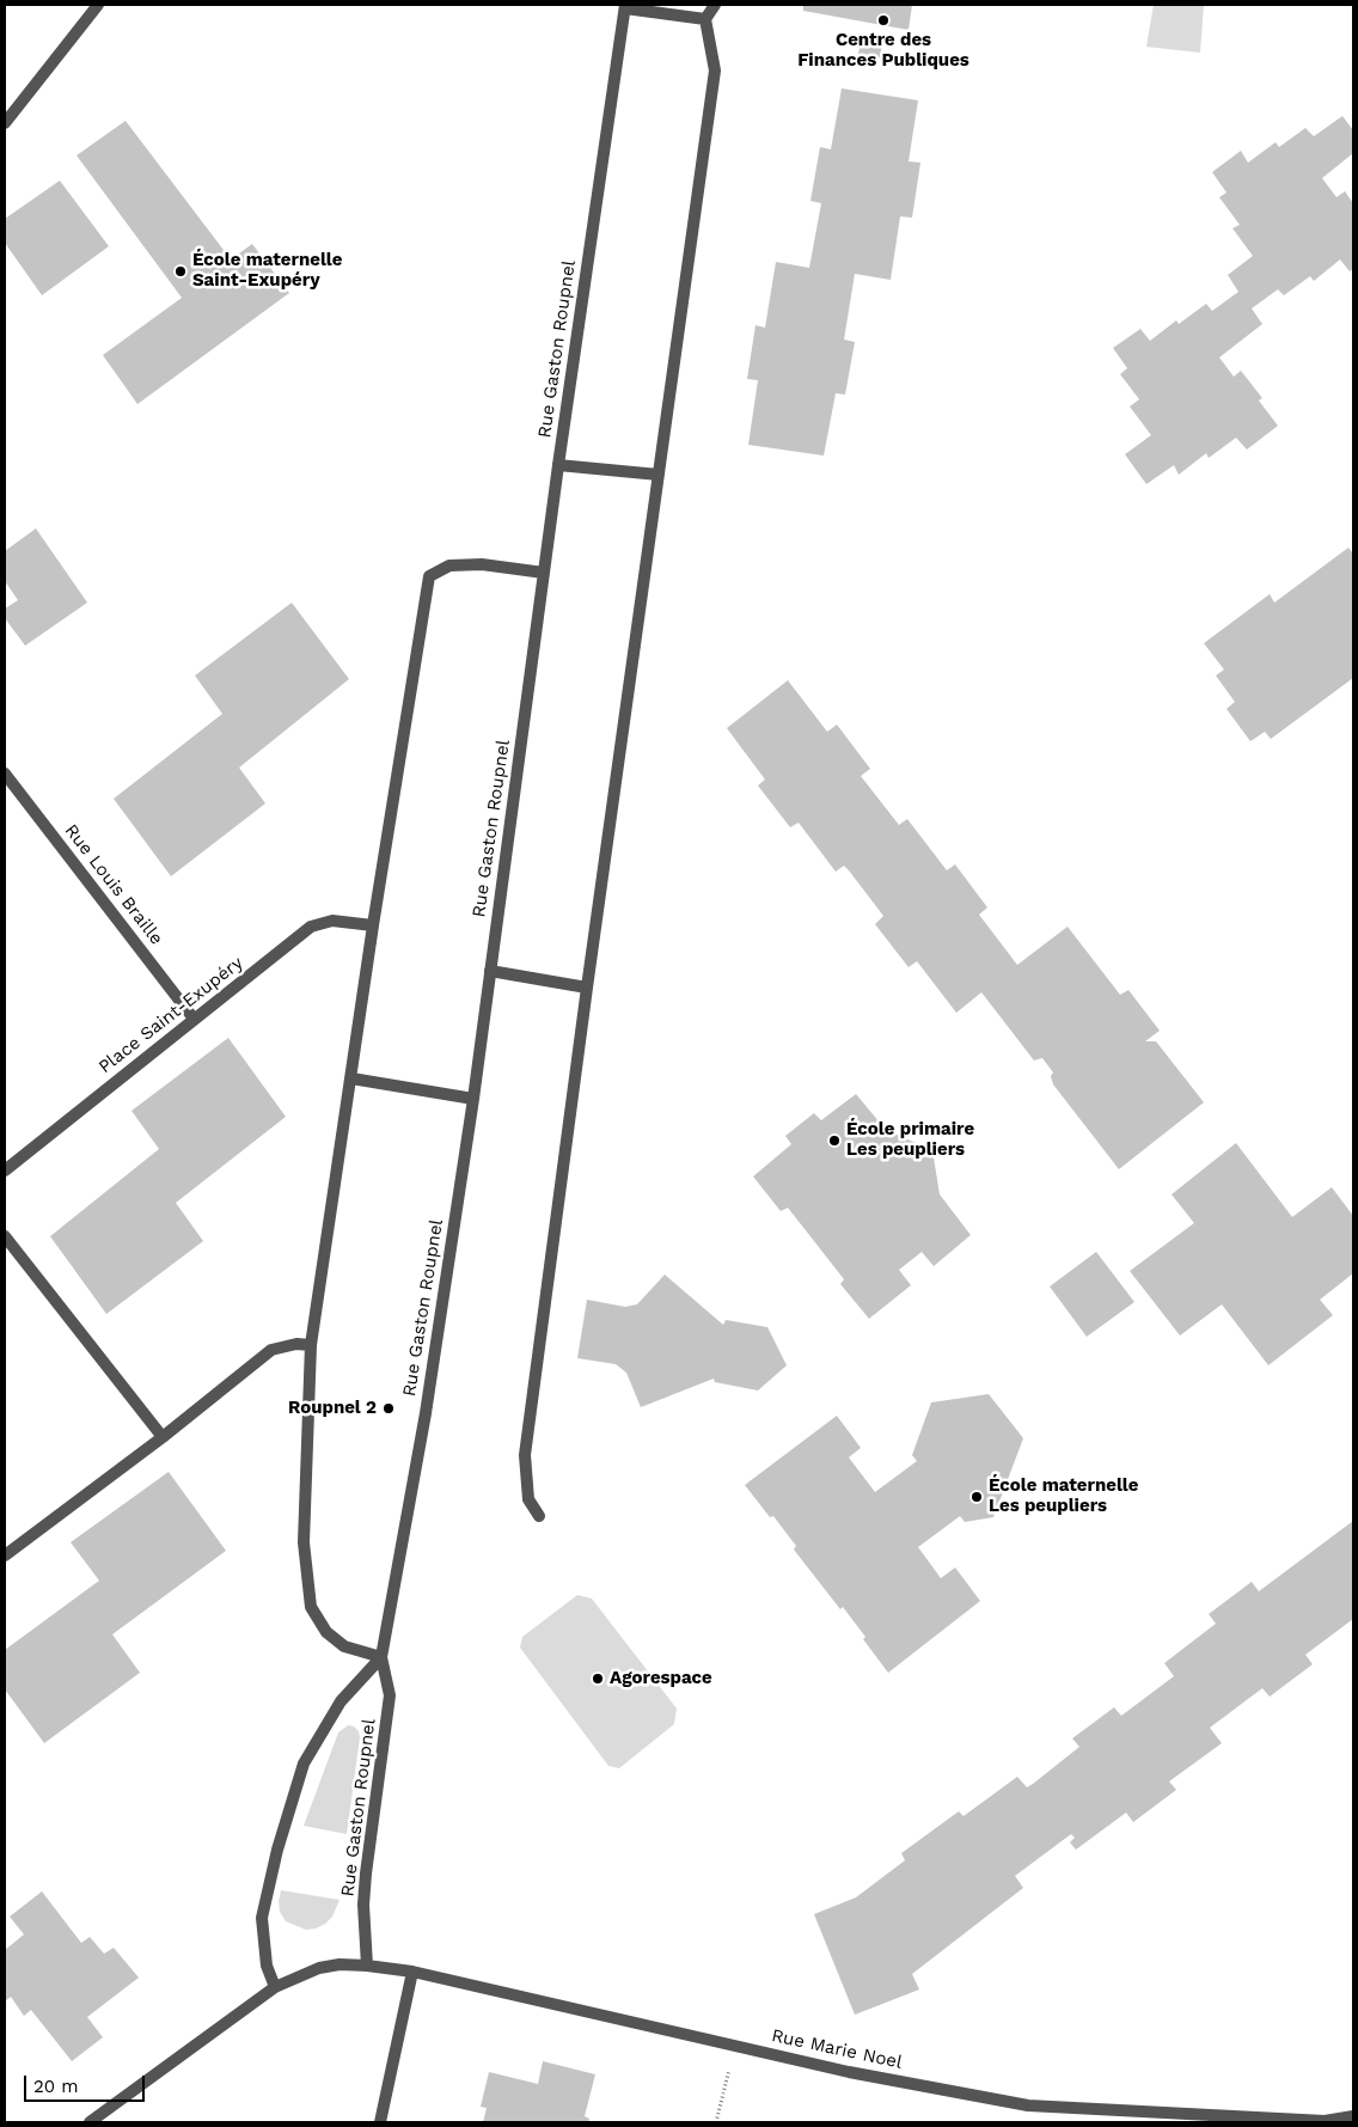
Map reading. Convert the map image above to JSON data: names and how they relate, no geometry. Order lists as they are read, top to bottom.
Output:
{
  "streets": {
    "street": [
      "Rue Gaston Roupnel",
      "Rue Louis Braille",
      "Place Saint-Exupéry",
      "Rue Marie Noel"
    ]
  },
  "crossings": [
    ["Rue Gaston Roupnel", "Rue Marie Noel"],
    ["Rue Louis Braille", "Place Saint-Exupéry"]
  ],
  "places": [
    "Centre des Finances Publiques",
    "École maternelle Saint-Exupéry",
    "École primaire Les peupliers",
    "Roupnel 2",
    "École maternelle Les peupliers",
    "Agorespace"
  ],
  "scale_bar": "20 m"
}
